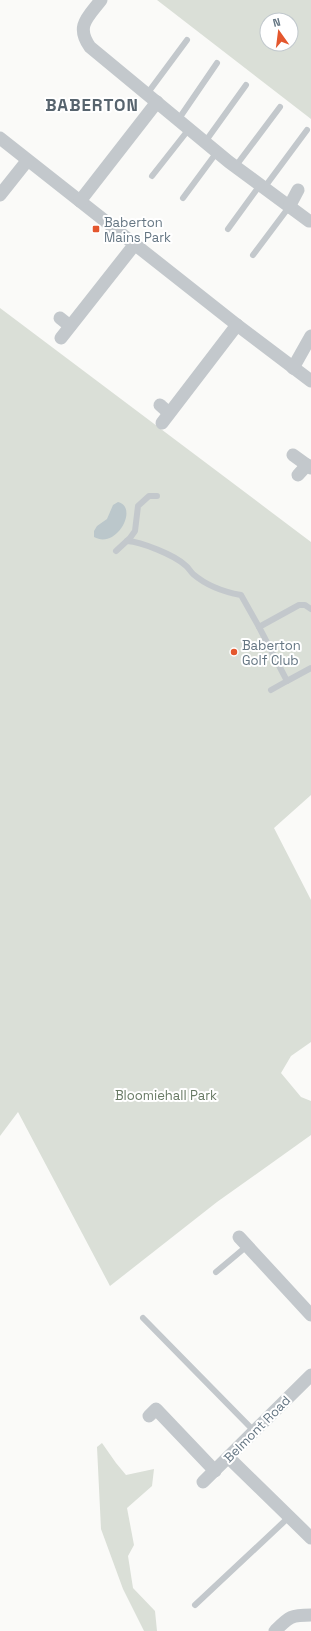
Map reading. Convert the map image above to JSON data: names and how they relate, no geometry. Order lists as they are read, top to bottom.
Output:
{
  "streets": {
    "street": ["Belmont Road"]
  },
  "districts": ["BABERTON"],
  "parks": ["Bloomiehall Park"],
  "places": {
    "transit": ["Baberton Mains Park"],
    "other": ["Baberton Golf Club"]
  },
  "north": "top"
}
